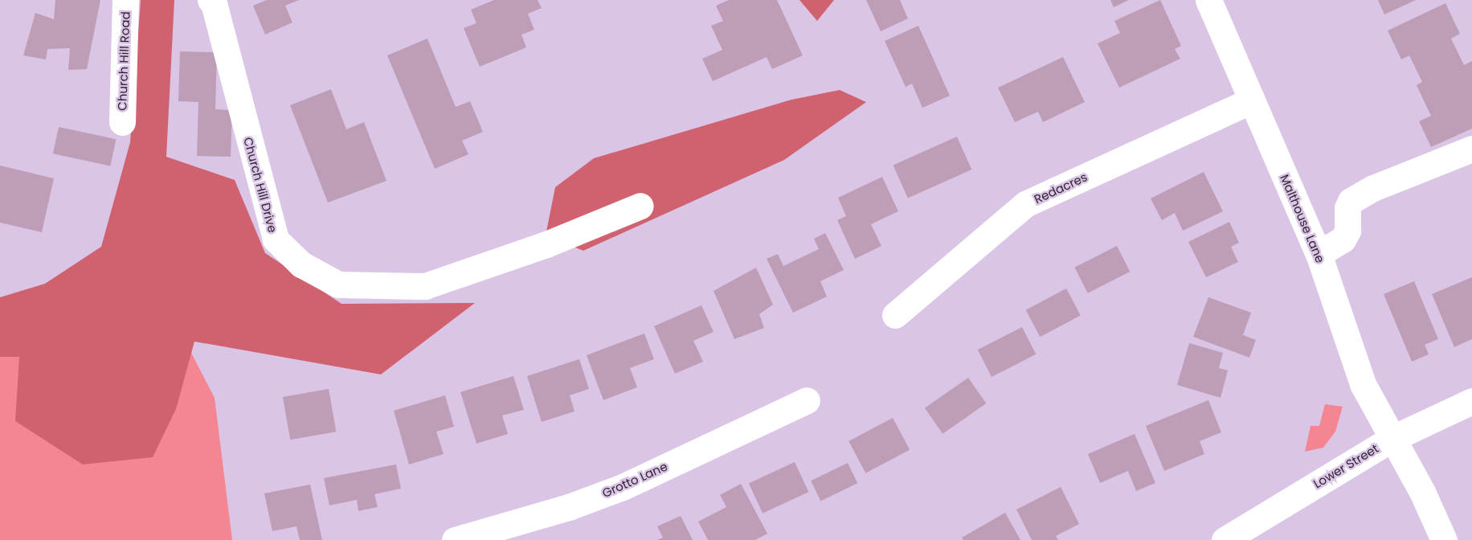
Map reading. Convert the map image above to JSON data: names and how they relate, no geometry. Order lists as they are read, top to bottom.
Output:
{
  "streets": {
    "street": [
      "Church Hill Road",
      "Church Hill Drive",
      "Redacres",
      "Malthouse Lane",
      "Lower Street",
      "Grotto Lane"
    ]
  },
  "crossings": [
    ["Redacres", "Malthouse Lane"],
    ["Malthouse Lane", "Lower Street"]
  ]
}
